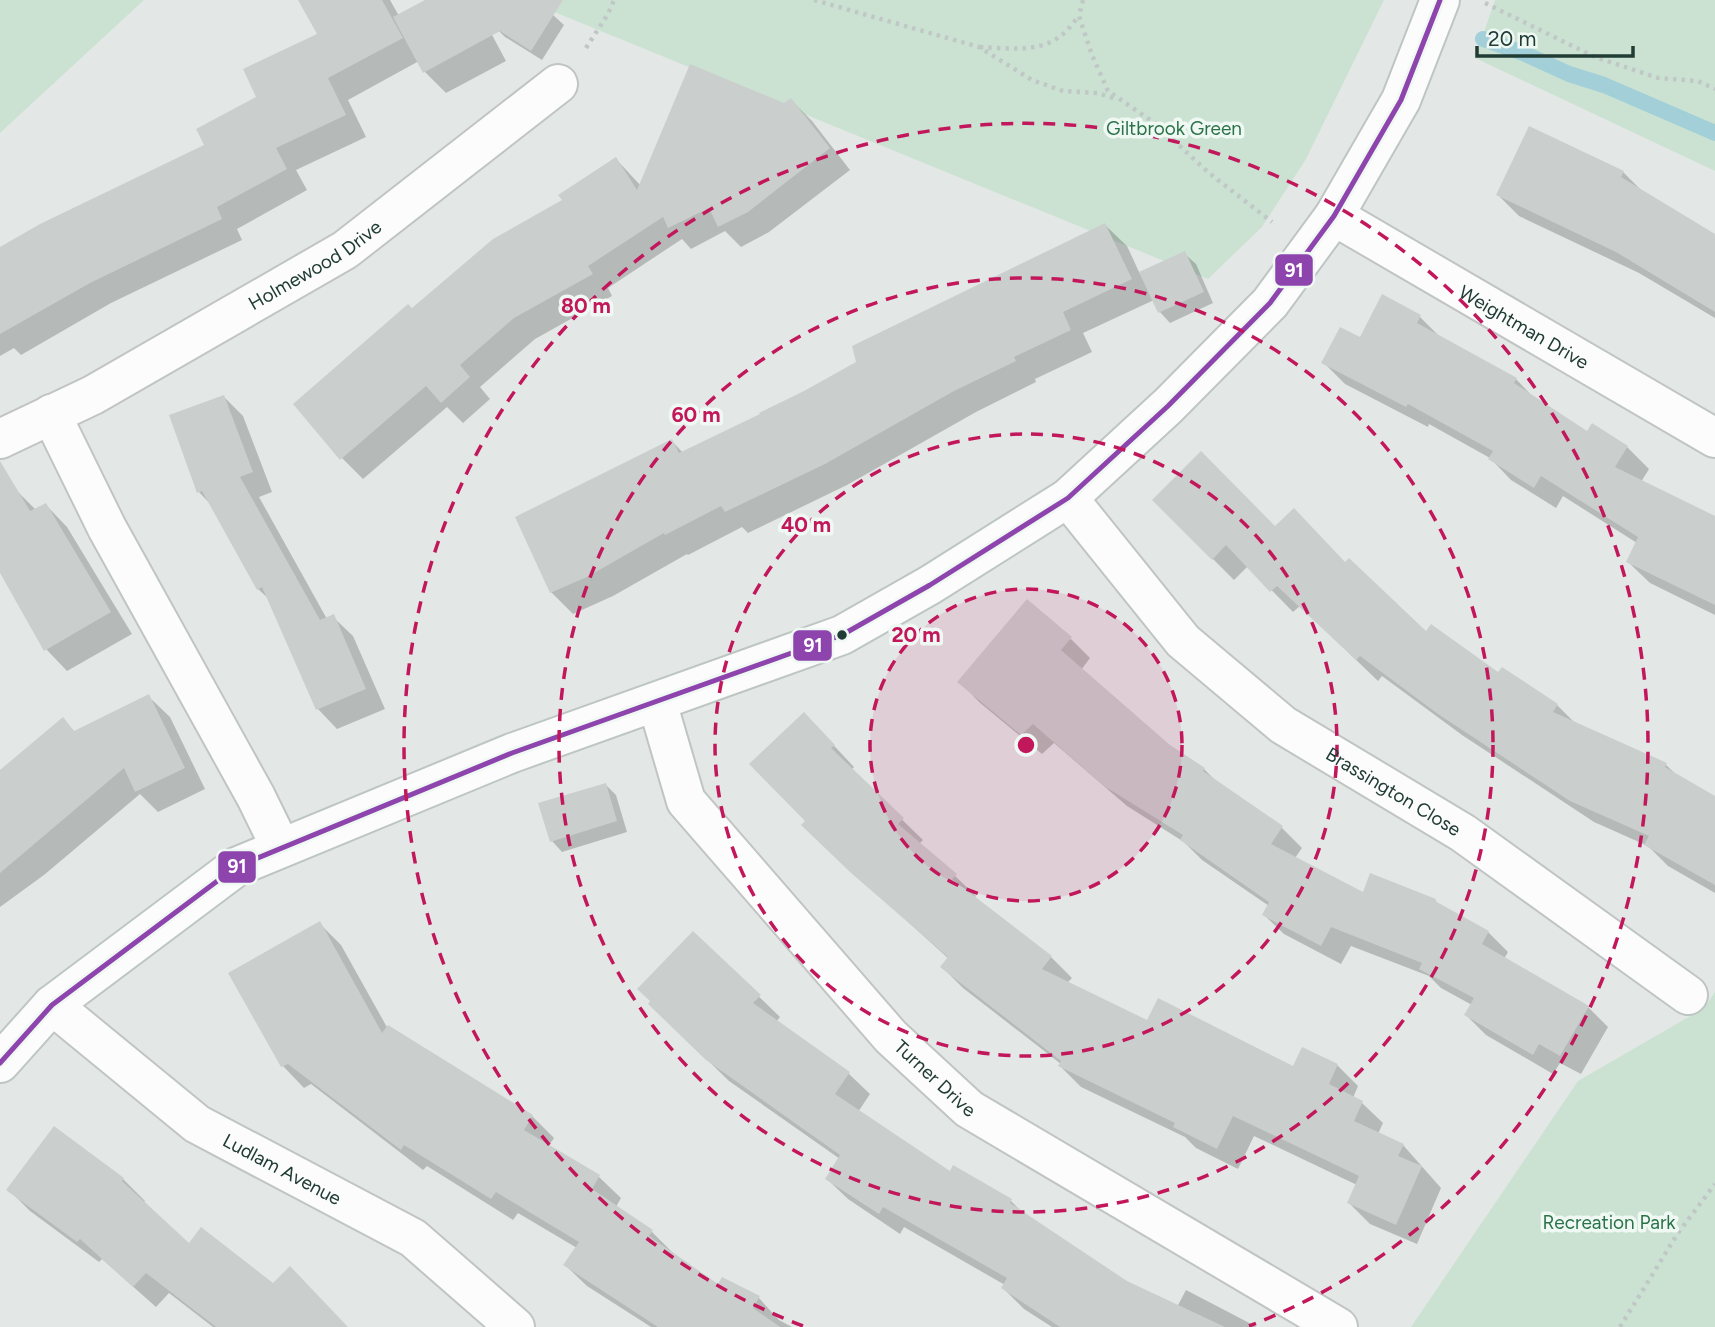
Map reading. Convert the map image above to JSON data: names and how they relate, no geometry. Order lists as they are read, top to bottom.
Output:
{
  "streets": {
    "street": [
      "Holmewood Drive",
      "Weightman Drive",
      "Brassington Close",
      "Turner Drive",
      "Ludlam Avenue"
    ]
  },
  "parks": ["Giltbrook Green", "Recreation Park"],
  "lines": ["transit line 91"],
  "scale_bar": "20 m",
  "rings": [
    "80 m",
    "60 m",
    "40 m",
    "20 m"
  ]
}
